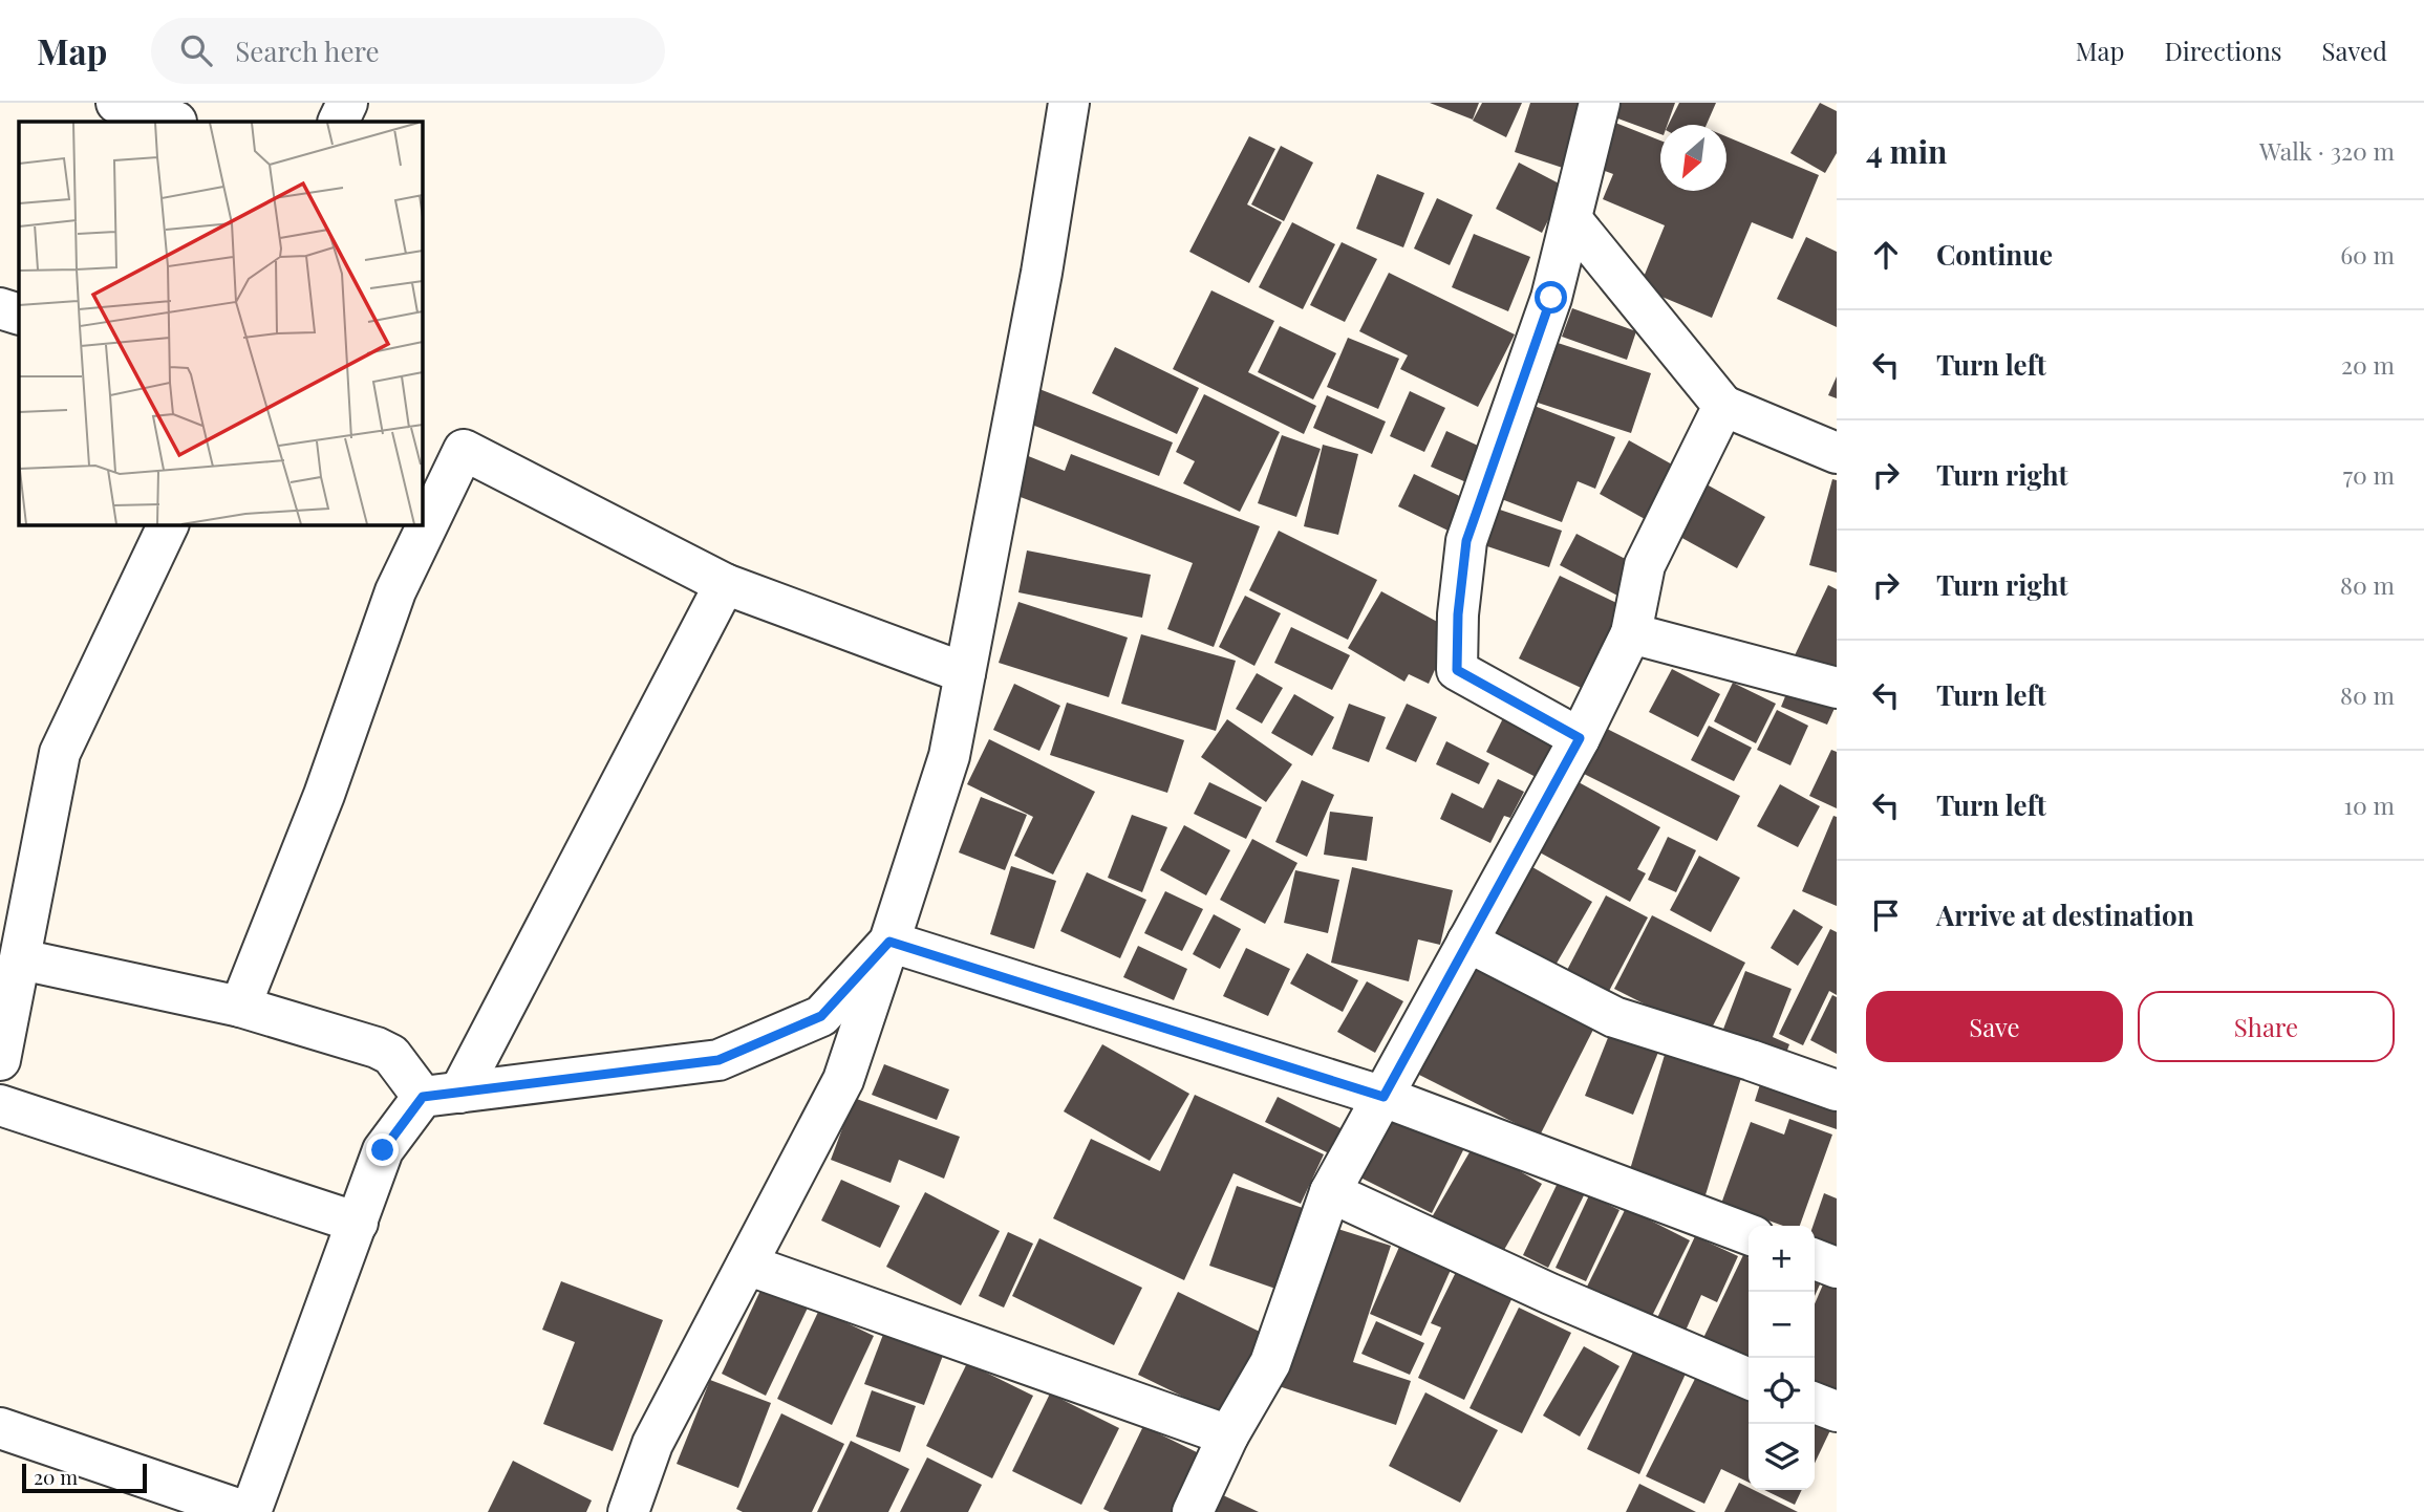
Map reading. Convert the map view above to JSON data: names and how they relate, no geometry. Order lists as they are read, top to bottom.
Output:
{
  "scale_bar": "20 m",
  "north": "bottom left",
  "page": {
    "header": "Map",
    "search": "Search here",
    "nav": ["Map", "Directions", "Saved"],
    "heading": ["4 min", "Walk · 320 m"],
    "list": [
      ["Continue", "60 m"],
      ["Turn left", "20 m"],
      ["Turn right", "70 m"],
      ["Turn right", "80 m"],
      ["Turn left", "80 m"],
      ["Turn left", "10 m"],
      "Arrive at destination"
    ],
    "buttons": ["Save", "Share"],
    "map_buttons": ["+", "−"],
    "scale": "20 m"
  }
}
